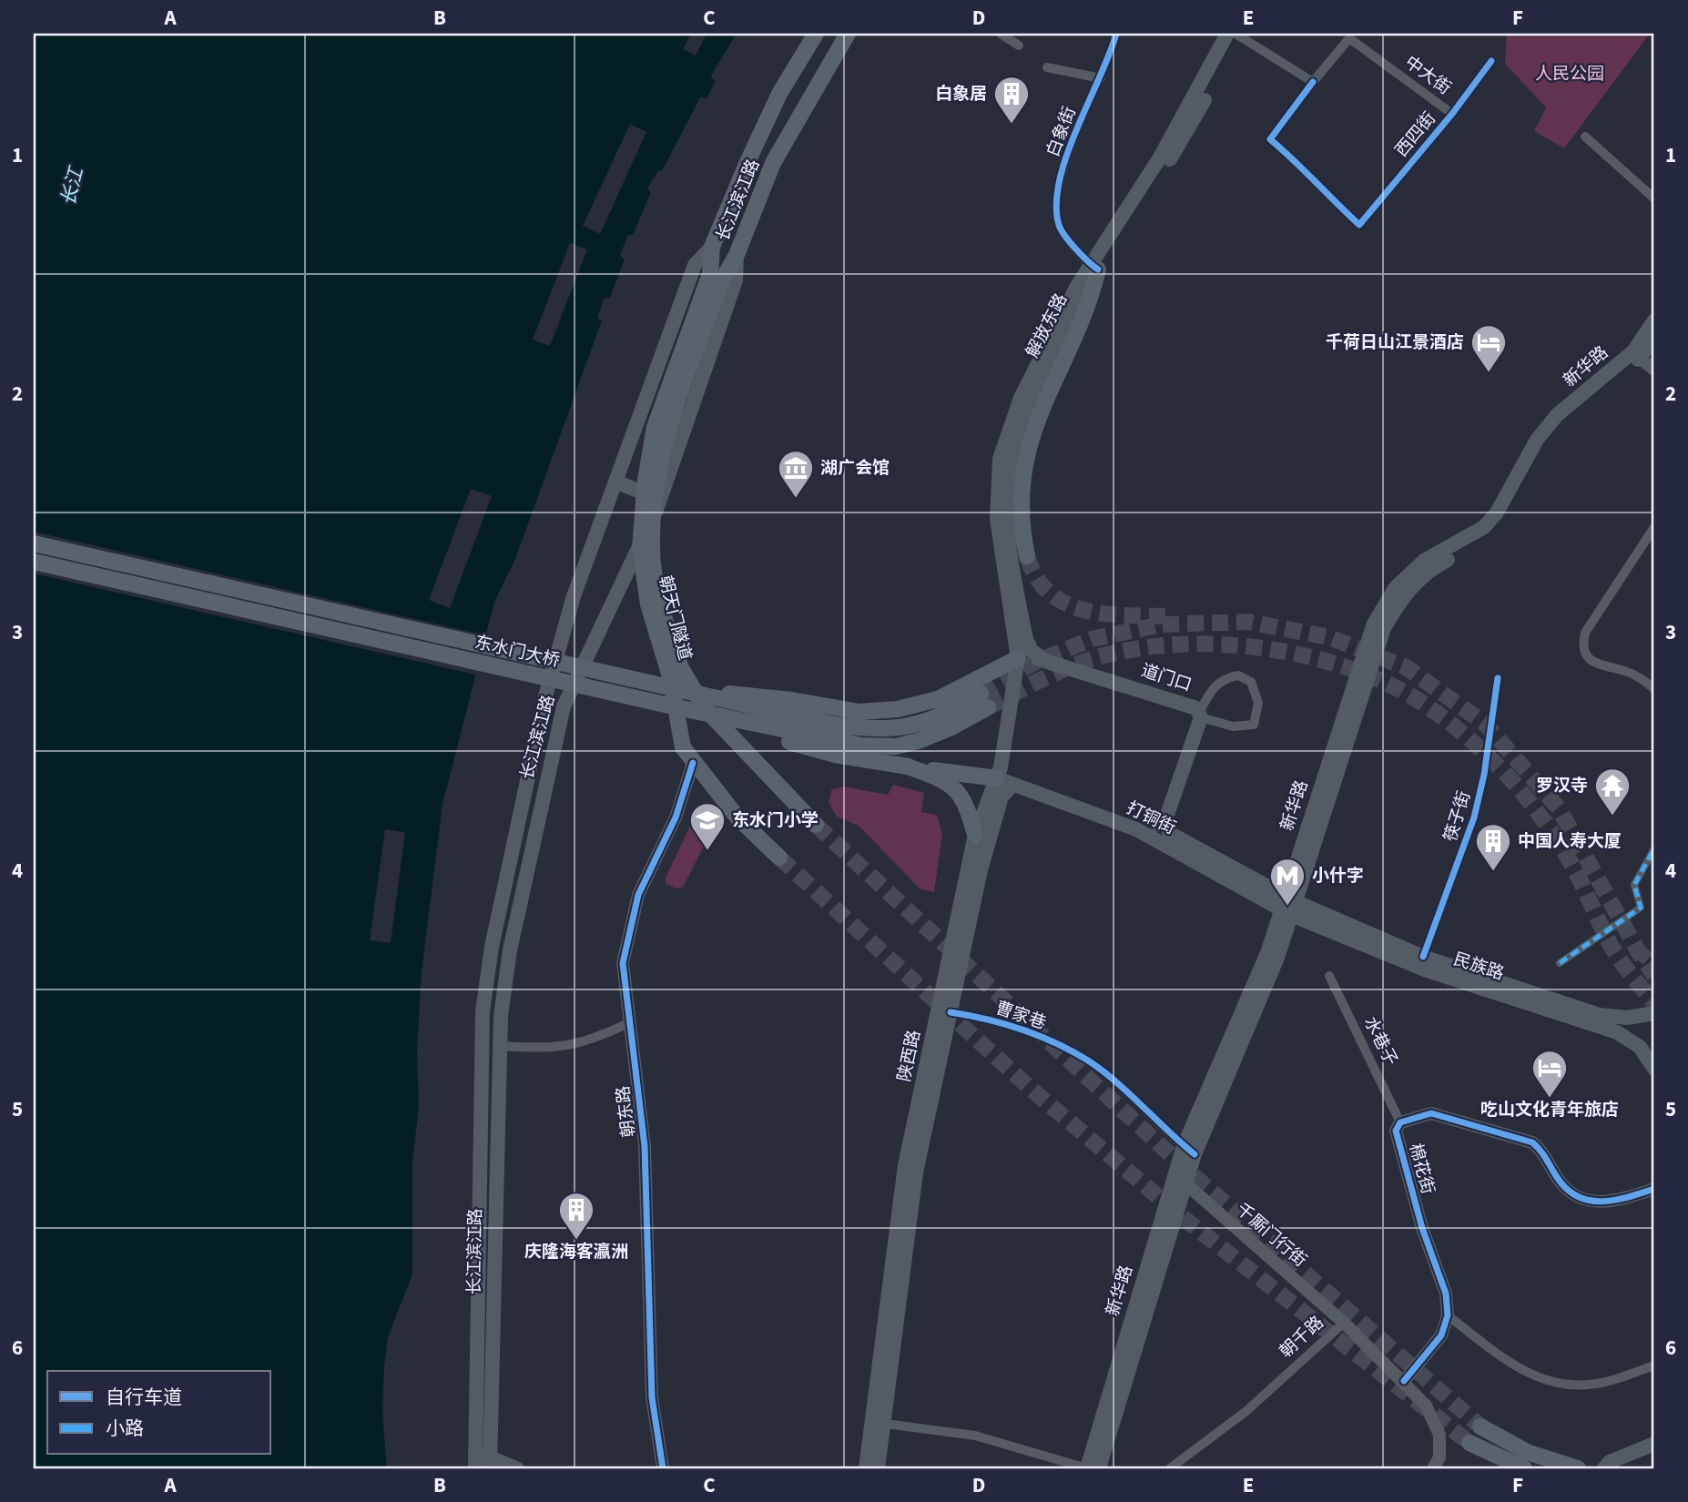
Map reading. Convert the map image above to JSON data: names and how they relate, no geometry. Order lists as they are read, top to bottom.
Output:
{
  "streets": {
    "main road": [
      "长江滨江路",
      "解放东路",
      "新华路",
      "朝天门隧道",
      "东水门大桥",
      "道门口",
      "打铜街",
      "民族路",
      "陕西路"
    ],
    "street": [
      "中大街",
      "白象街",
      "西四街",
      "筷子街",
      "曹家巷",
      "水巷子",
      "朝东路",
      "棉花街",
      "千厮门行街",
      "朝千路"
    ]
  },
  "crossings": [
    ["中大街", "西四街"],
    ["白象街", "解放东路"],
    ["长江滨江路", "朝天门隧道"],
    ["解放东路", "道门口"],
    ["解放东路", "陕西路"],
    ["新华路", "打铜街"],
    ["新华路", "民族路"],
    ["新华路", "曹家巷"],
    ["新华路", "千厮门行街"],
    ["朝天门隧道", "朝东路"],
    ["道门口", "打铜街"],
    ["道门口", "陕西路"],
    ["筷子街", "民族路"],
    ["打铜街", "民族路"],
    ["打铜街", "陕西路"],
    ["曹家巷", "陕西路"],
    ["水巷子", "棉花街"],
    ["千厮门行街", "朝千路"]
  ],
  "water": ["长江"],
  "parks": ["人民公园"],
  "places": {
    "building": ["白象居", "中国人寿大厦", "庆隆海客瀛洲"],
    "hotel": ["千荷日山江景酒店", "吃山文化青年旅店"],
    "museum": ["湖广会馆"],
    "temple": ["罗汉寺"],
    "school or university": ["东水门小学"],
    "metro station": ["小什字"]
  },
  "legend": ["自行车道", "小路"],
  "grid": {
    "columns": [
      "A",
      "B",
      "C",
      "D",
      "E",
      "F"
    ],
    "rows": [
      "1",
      "2",
      "3",
      "4",
      "5",
      "6"
    ]
  }
}
